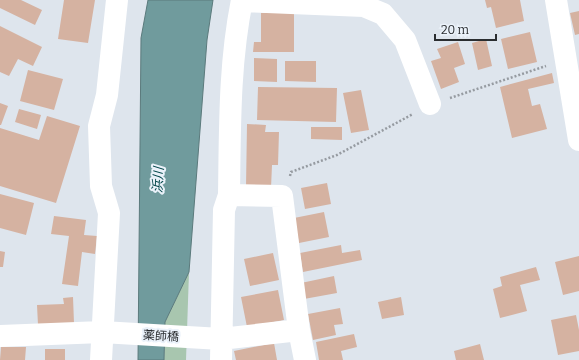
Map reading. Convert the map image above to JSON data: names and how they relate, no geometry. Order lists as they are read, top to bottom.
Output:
{
  "streets": {
    "street": ["薬師橋"]
  },
  "water": ["浜川"],
  "scale_bar": "20 m"
}
